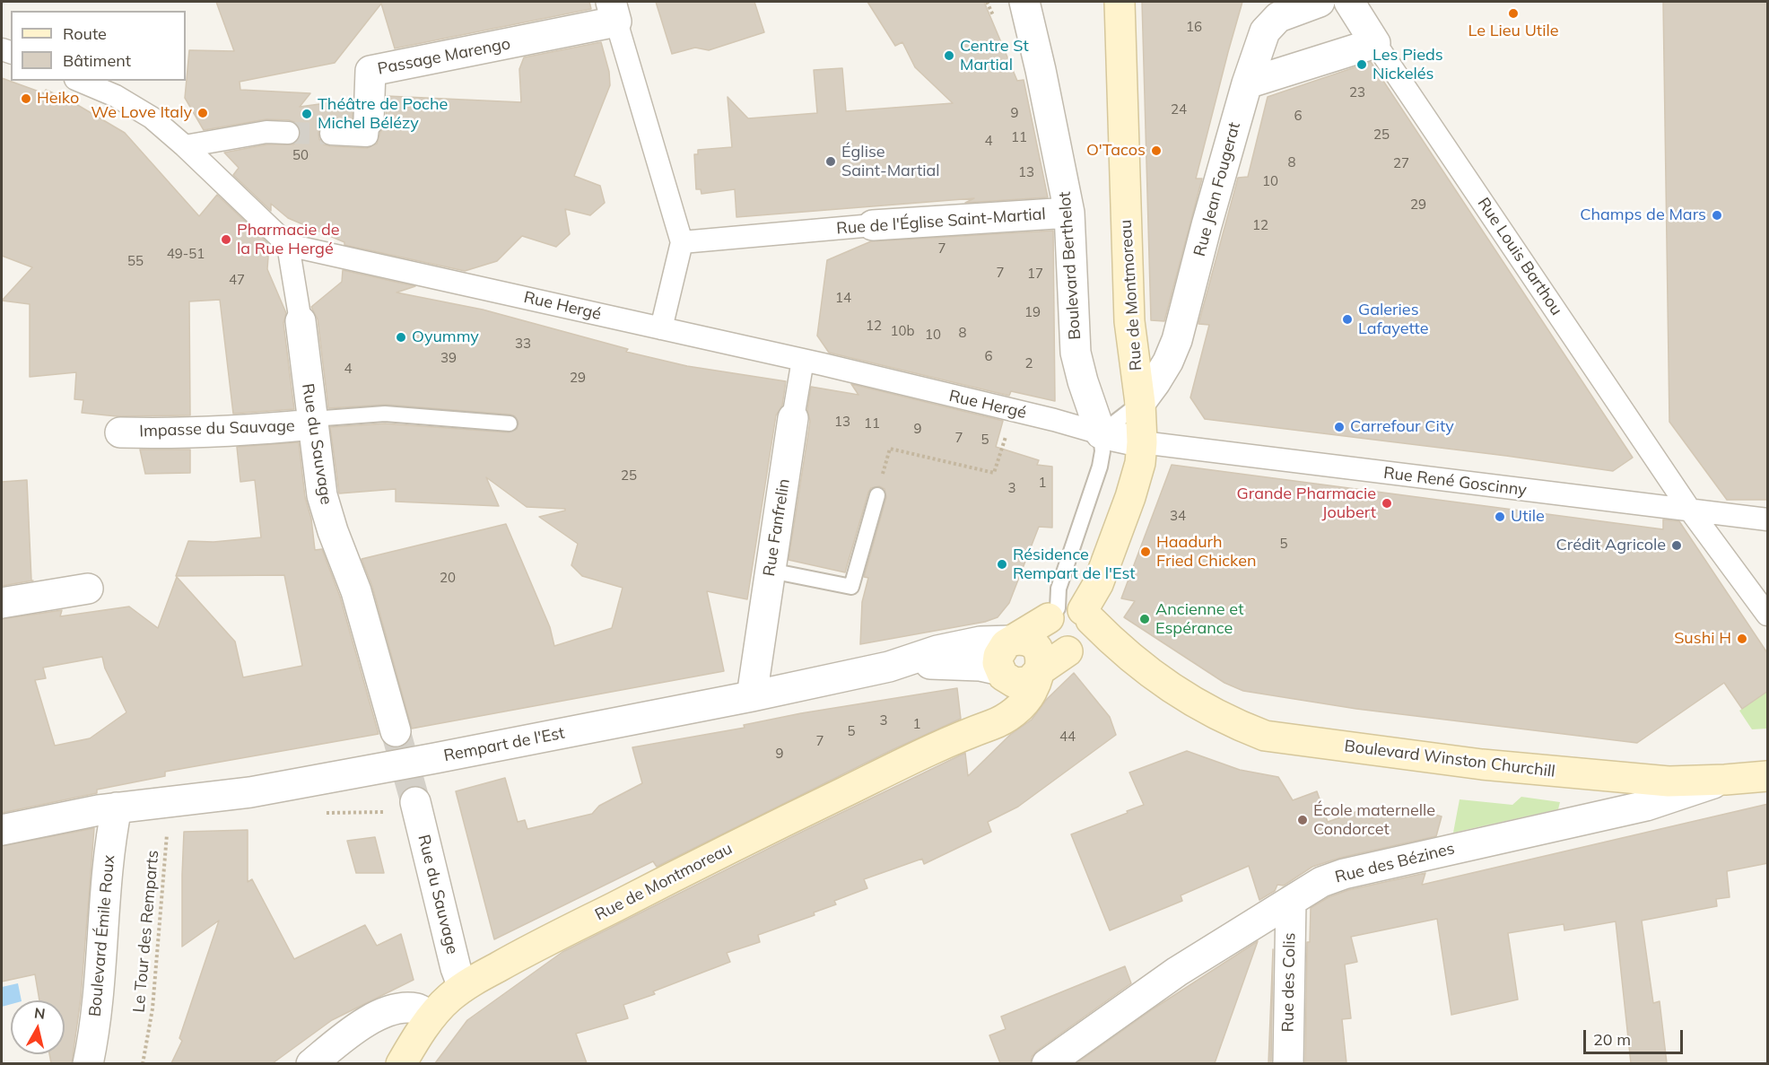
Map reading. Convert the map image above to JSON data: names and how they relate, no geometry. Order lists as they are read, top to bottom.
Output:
{
  "streets": {
    "main road": ["Rue de Montmoreau", "Boulevard Winston Churchill"],
    "street": [
      "Passage Marengo",
      "Rue Jean Fougerat",
      "Rue de l'Église Saint-Martial",
      "Rue Louis Barthou",
      "Boulevard Berthelot",
      "Rue Hergé",
      "Impasse du Sauvage",
      "Rue du Sauvage",
      "Rue René Goscinny",
      "Rue Fanfrelin",
      "Rempart de l'Est",
      "Rue des Bézines",
      "Boulevard Émile Roux",
      "Rue des Colis"
    ],
    "path": ["Le Tour des Remparts"]
  },
  "crossings": [
    ["Rue Jean Fougerat", "Rue de Montmoreau"],
    ["Rue de l'Église Saint-Martial", "Boulevard Berthelot"],
    ["Rue Louis Barthou", "Rue René Goscinny"],
    ["Boulevard Berthelot", "Rue Hergé"],
    ["Rue de Montmoreau", "Rue du Sauvage"],
    ["Rue de Montmoreau", "Rue René Goscinny"],
    ["Rue de Montmoreau", "Rempart de l'Est"],
    ["Rue de Montmoreau", "Boulevard Winston Churchill"],
    ["Rue Hergé", "Rue du Sauvage"],
    ["Rue Hergé", "Rue Fanfrelin"],
    ["Impasse du Sauvage", "Rue du Sauvage"],
    ["Rue Fanfrelin", "Rempart de l'Est"],
    ["Rempart de l'Est", "Le Tour des Remparts"],
    ["Rempart de l'Est", "Boulevard Émile Roux"],
    ["Boulevard Winston Churchill", "Rue des Bézines"],
    ["Rue des Bézines", "Rue des Colis"]
  ],
  "places": [
    "Le Lieu Utile",
    "Centre St Martial",
    "Les Pieds Nickelés",
    "Heiko",
    "We Love Italy",
    "Théâtre de Poche Michel Bélézy",
    "O'Tacos",
    "Église Saint-Martial",
    "Champs de Mars",
    "Pharmacie de la Rue Hergé",
    "Galeries Lafayette",
    "Oyummy",
    "Carrefour City",
    "Grande Pharmacie Joubert",
    "Utile",
    "Crédit Agricole",
    "Haadurh Fried Chicken",
    "Résidence Rempart de l'Est",
    "Ancienne et Espérance",
    "Sushi H",
    "École maternelle Condorcet"
  ],
  "house_numbers": [
    "16",
    "23",
    "24",
    "9",
    "6",
    "25",
    "11",
    "4",
    "50",
    "8",
    "27",
    "13",
    "10",
    "29",
    "12",
    "7",
    "49-51",
    "55",
    "7",
    "17",
    "47",
    "14",
    "19",
    "12",
    "10b",
    "8",
    "10",
    "33",
    "6",
    "39",
    "2",
    "4",
    "29",
    "13",
    "11",
    "9",
    "7",
    "5",
    "25",
    "1",
    "3",
    "34",
    "5",
    "20",
    "3",
    "1",
    "5",
    "44",
    "7",
    "9"
  ],
  "legend": ["Route", "Bâtiment"],
  "scale_bar": "20 m",
  "north": "top"
}
